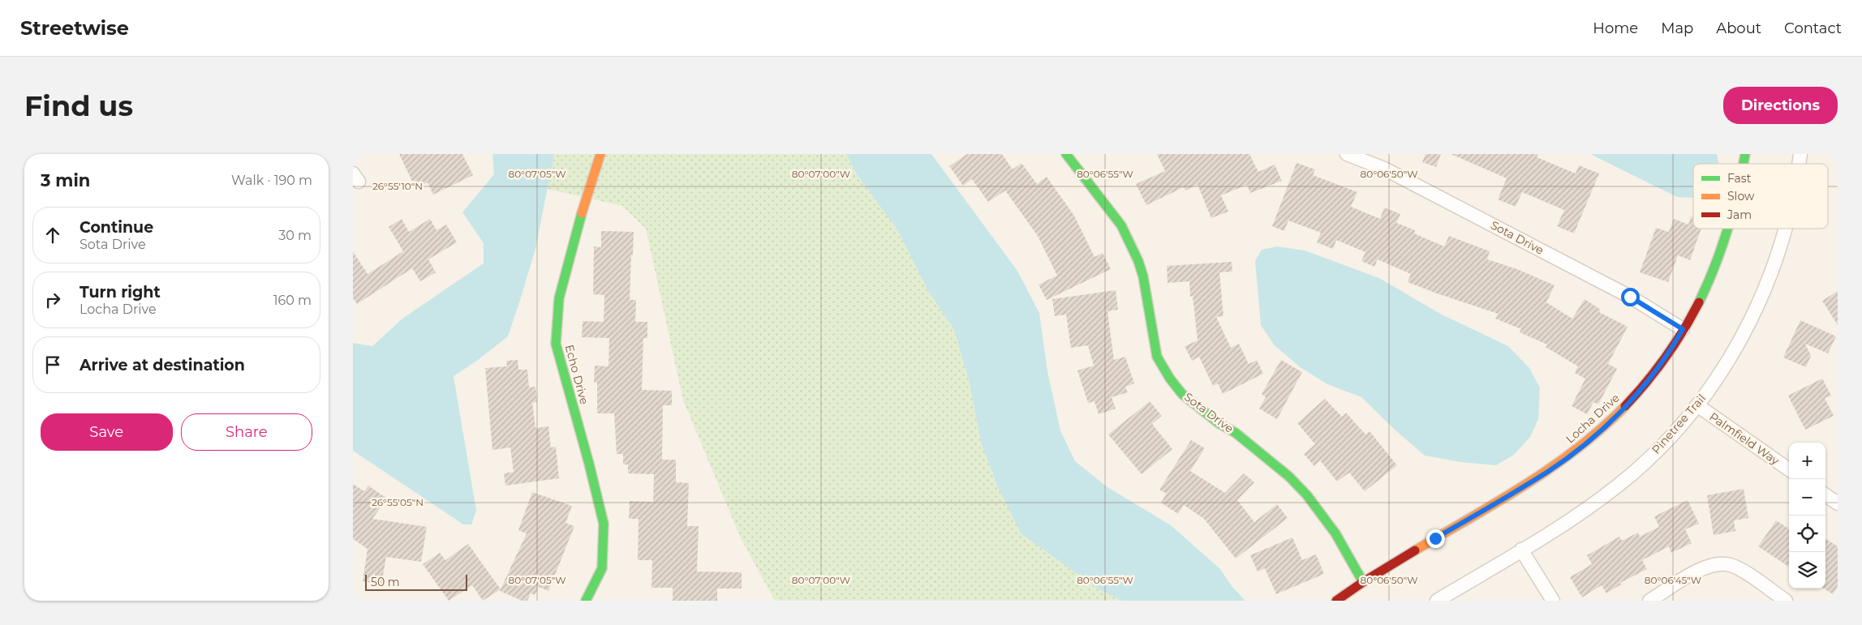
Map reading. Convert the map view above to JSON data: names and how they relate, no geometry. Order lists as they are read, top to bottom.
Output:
{
  "streets": {
    "street": [
      "Sota Drive",
      "Echo Drive",
      "Locha Drive",
      "Pinetree Trail",
      "Palmfield Way"
    ]
  },
  "crossings": [
    ["Sota Drive", "Locha Drive"],
    ["Pinetree Trail", "Palmfield Way"]
  ],
  "legend": ["Fast", "Slow", "Jam"],
  "scale_bar": "50 m",
  "page": {
    "header": "Streetwise",
    "nav": [
      "Home",
      "Map",
      "About",
      "Contact"
    ],
    "buttons": [
      "Directions",
      ["Save", "Share"]
    ],
    "title": "Find us",
    "heading": ["3 min", "Walk · 190 m"],
    "list": [
      ["Continue", "Sota Drive", "30 m"],
      ["Turn right", "Locha Drive", "160 m"],
      "Arrive at destination"
    ],
    "map_buttons": ["+", "−"],
    "scale": "50 m"
  },
  "coordinates": [
    "80°07'05\"W",
    "80°07'00\"W",
    "80°06'55\"W",
    "80°06'50\"W",
    "26°55'10\"N",
    "26°55'05\"N",
    "80°06'45\"W"
  ]
}
